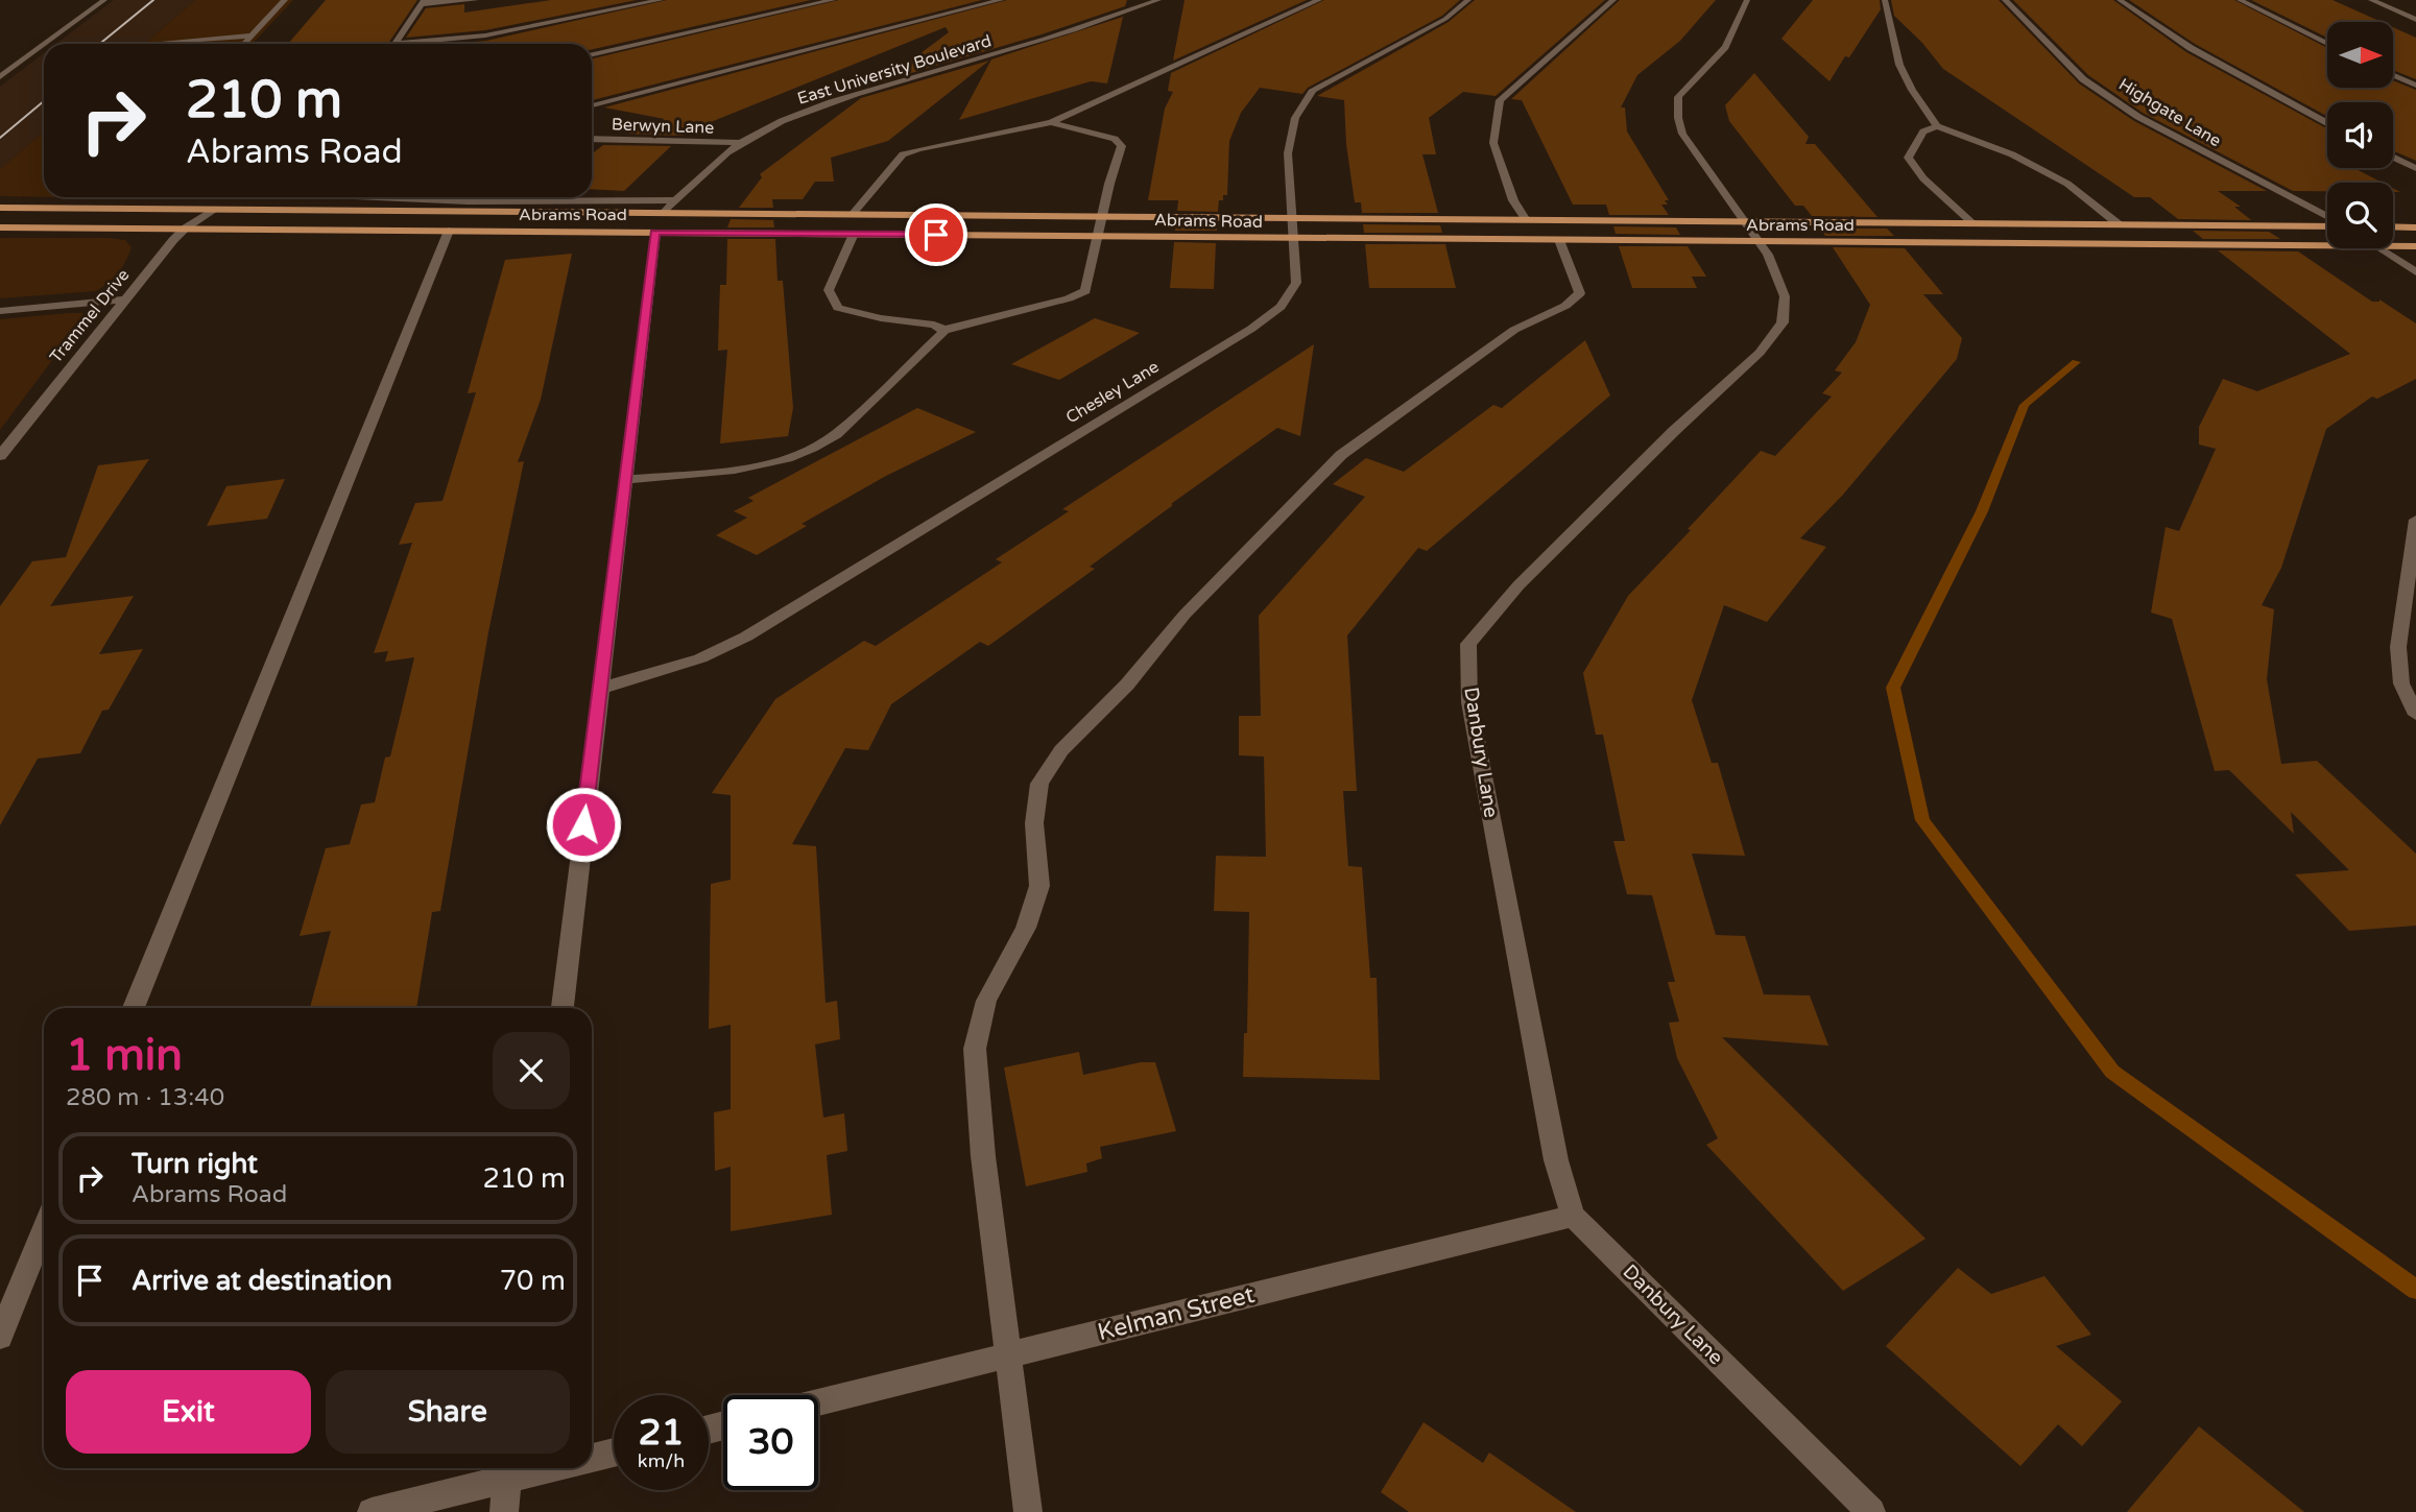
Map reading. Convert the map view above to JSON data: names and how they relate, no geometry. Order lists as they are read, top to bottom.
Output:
{
  "streets": {
    "main road": ["Abrams Road"],
    "street": [
      "East University Boulevard",
      "Highgate Lane",
      "Berwyn Lane",
      "Trammel Drive",
      "Chesley Lane",
      "Danbury Lane",
      "Kelman Street"
    ]
  },
  "crossings": [
    ["East University Boulevard", "Berwyn Lane"],
    ["East University Boulevard", "Abrams Road"],
    ["Abrams Road", "Trammel Drive"],
    ["Abrams Road", "Chesley Lane"],
    ["Abrams Road", "Danbury Lane"],
    ["Danbury Lane", "Kelman Street"]
  ],
  "north": "right",
  "page": {
    "turn": ["210 m", "Abrams Road"],
    "heading": ["1 min", "280 m · 13:40"],
    "list": [
      {
        "name": "Turn right",
        "note": "Abrams Road",
        "value": "210 m"
      },
      {
        "name": "Arrive at destination",
        "value": "70 m"
      }
    ],
    "buttons": ["Exit", "Share"],
    "speed": "21 km/h",
    "limit": "30"
  }
}
